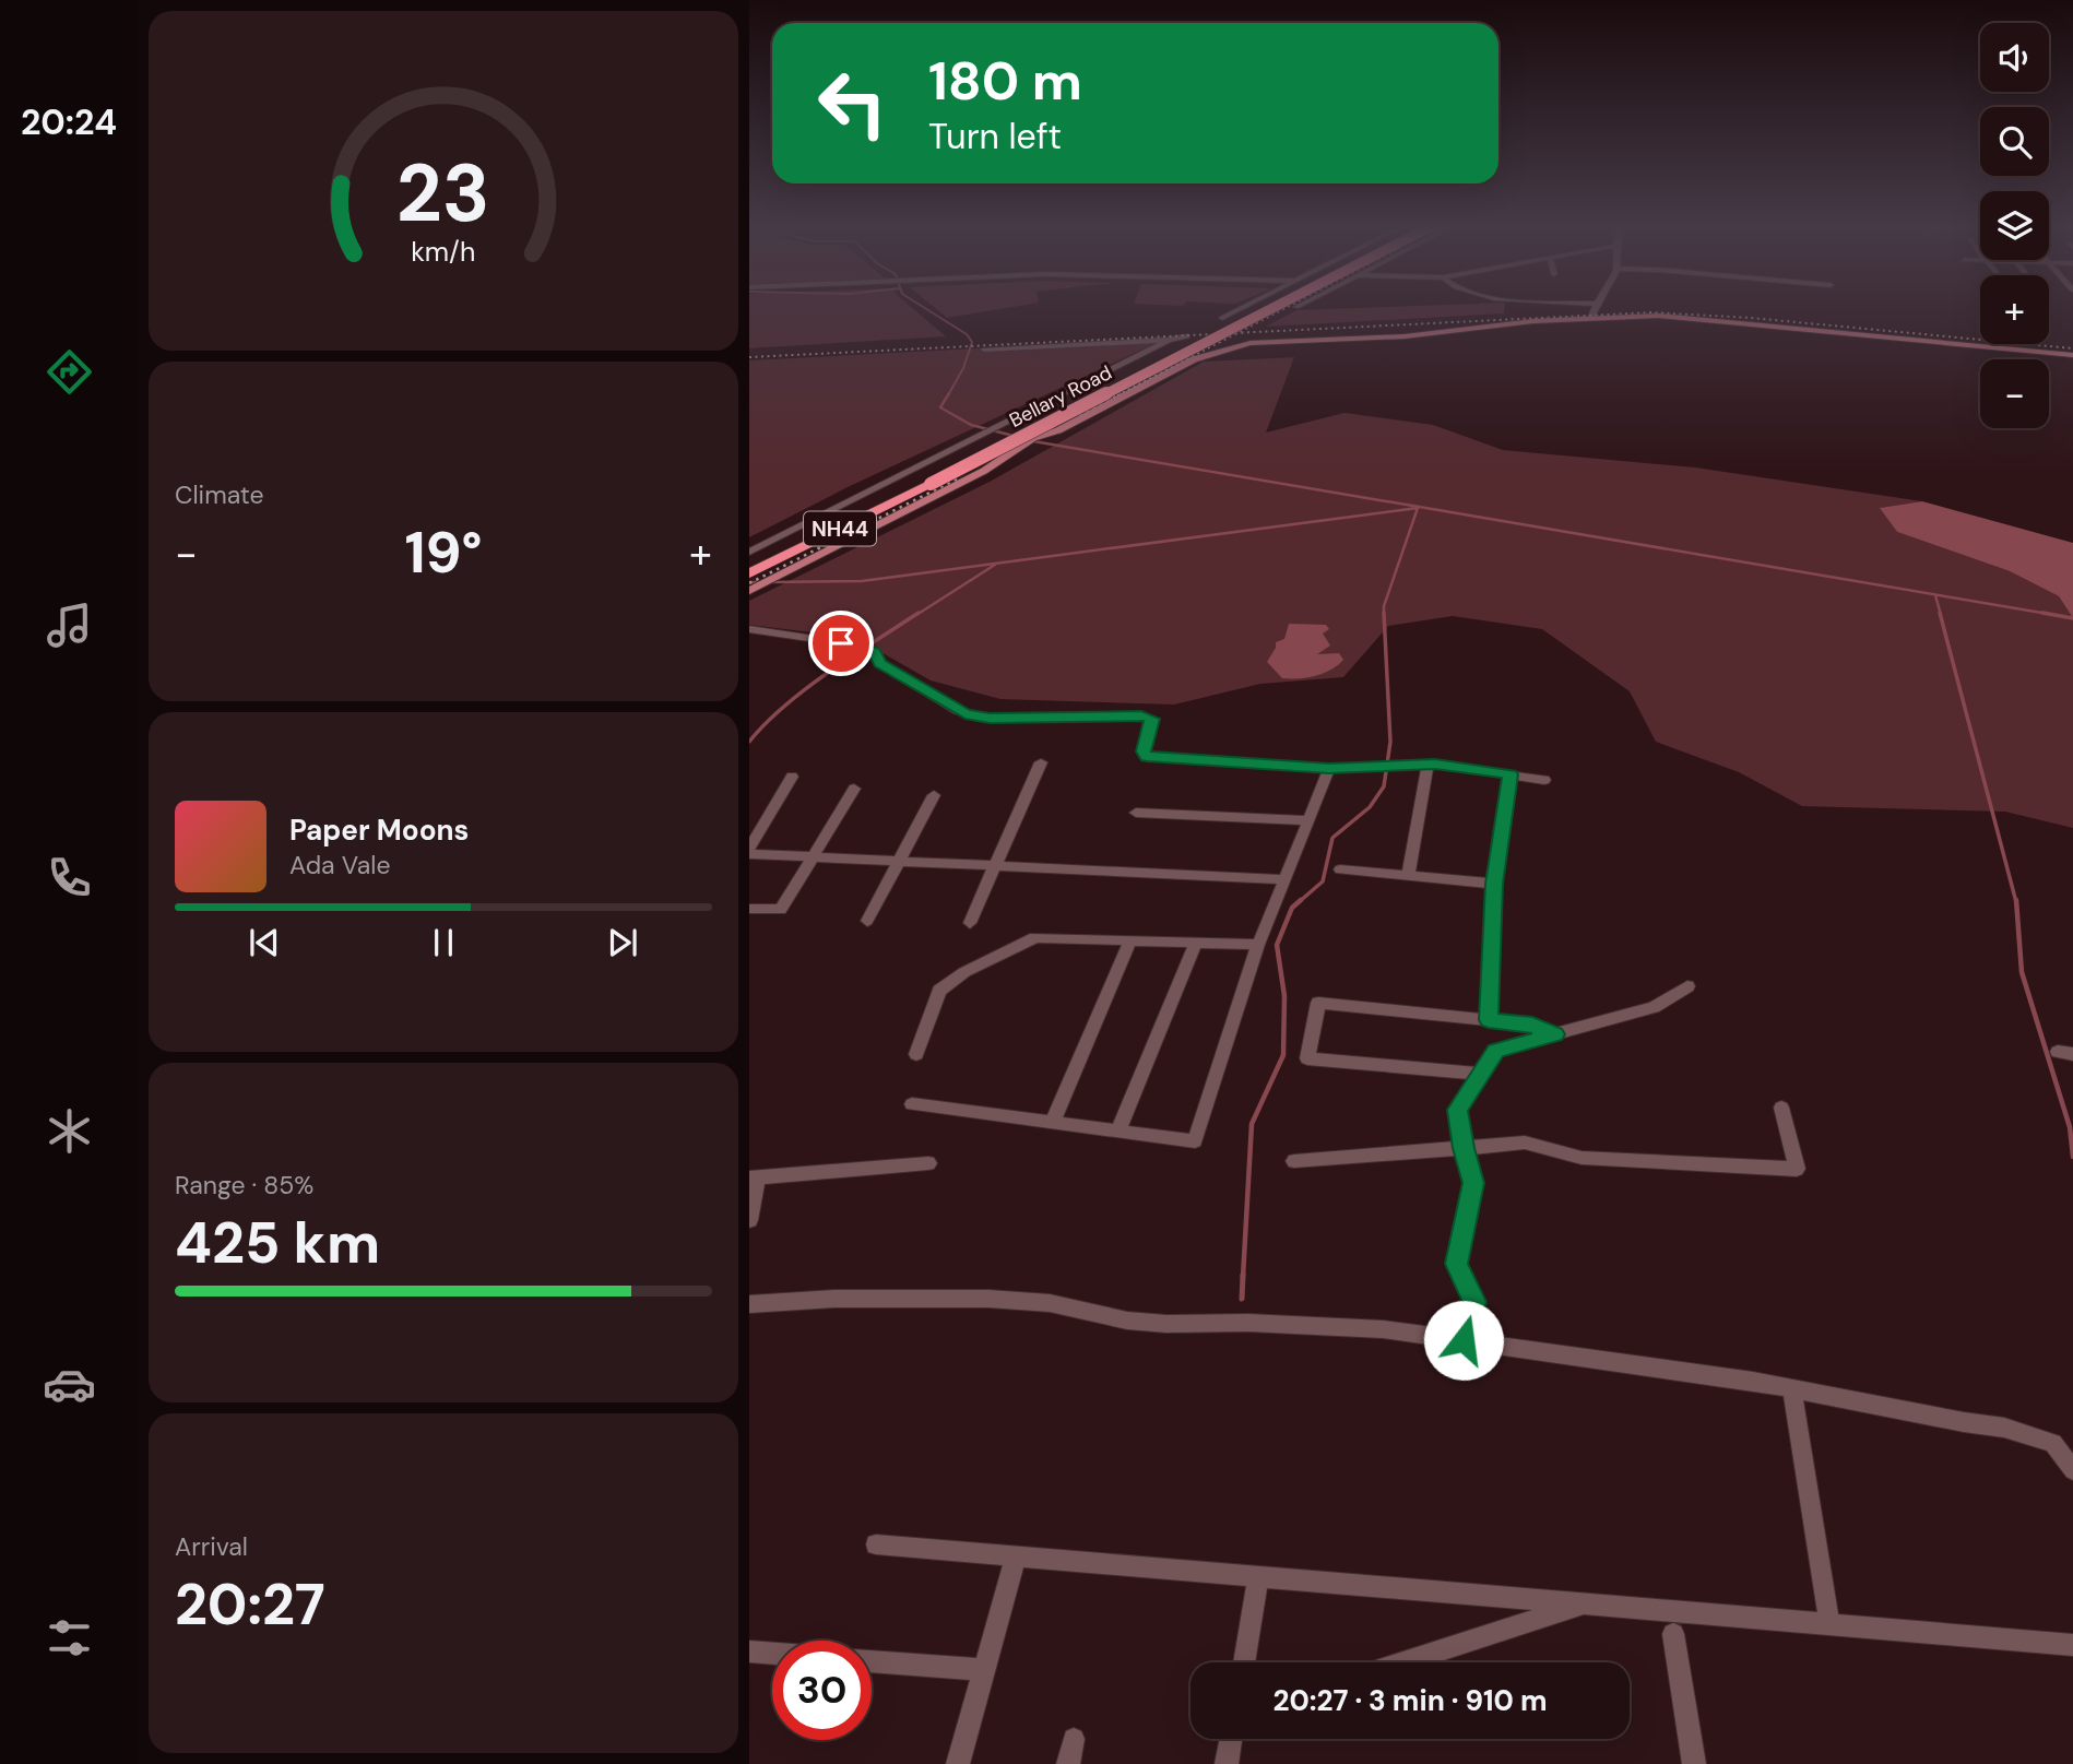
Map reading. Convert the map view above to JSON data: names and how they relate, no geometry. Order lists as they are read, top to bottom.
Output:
{
  "streets": {
    "highway": ["Bellary Road", "NH44"]
  },
  "page": {
    "tabs": "20:24",
    "map_buttons": ["+", "−"],
    "turn": ["180 m", "Turn left"],
    "tile": [
      "Climate",
      ["Range · 85%", "425 km"],
      ["Arrival", "20:27"]
    ],
    "heat": ["−", "19°", "+"],
    "song": ["Paper Moons", "Ada Vale"],
    "limit": "30",
    "trip": "20:27 · 3 min · 910 m",
    "gauge": ["23", "km/h"]
  }
}
